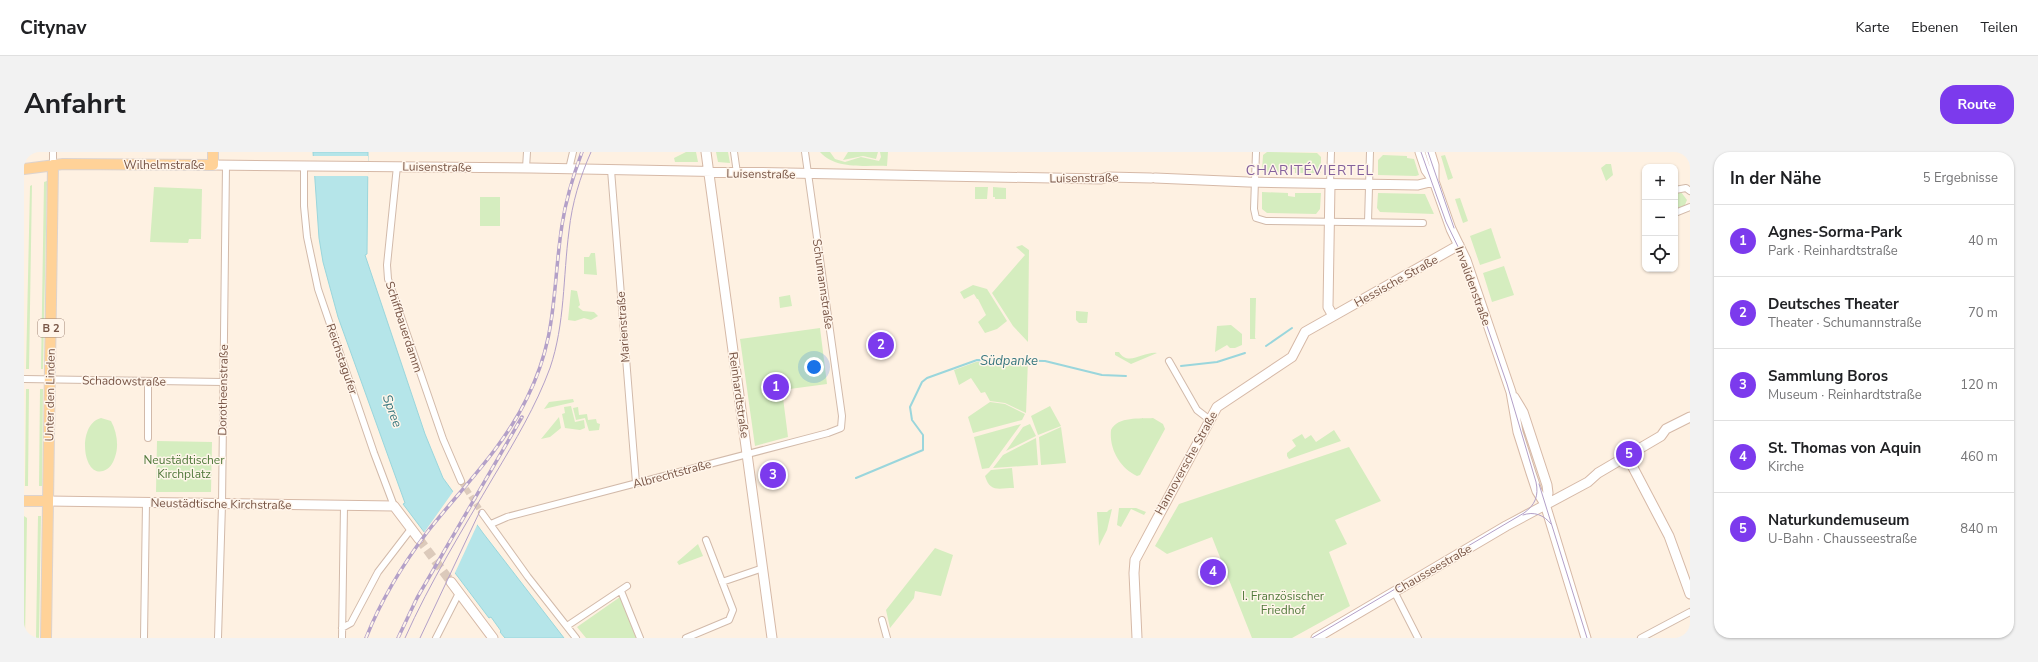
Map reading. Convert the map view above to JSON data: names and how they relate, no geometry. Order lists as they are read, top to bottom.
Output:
{
  "streets": {
    "main road": ["Wilhelmstraße", "B 2", "Unter den Linden"],
    "street": [
      "Luisenstraße",
      "Hessische Straße",
      "Schumannstraße",
      "Invalidenstraße",
      "Schiffbauerdamm",
      "Marienstraße",
      "Reichstagufer",
      "Schadowstraße",
      "Dorotheenstraße",
      "Reinhardtstraße",
      "Hannoversche Straße",
      "Albrechtstraße",
      "Neustädtische Kirchstraße",
      "Chausseestraße"
    ]
  },
  "crossings": [
    ["Wilhelmstraße", "Luisenstraße"],
    ["Wilhelmstraße", "Reichstagufer"],
    ["Wilhelmstraße", "Dorotheenstraße"],
    ["Wilhelmstraße", "Unter den Linden"],
    ["Luisenstraße", "Schumannstraße"],
    ["Luisenstraße", "Invalidenstraße"],
    ["Luisenstraße", "Schiffbauerdamm"],
    ["Luisenstraße", "Marienstraße"],
    ["Luisenstraße", "Reichstagufer"],
    ["Luisenstraße", "Reinhardtstraße"],
    ["Hessische Straße", "Invalidenstraße"],
    ["Hessische Straße", "Hannoversche Straße"],
    ["Schumannstraße", "Albrechtstraße"],
    ["Invalidenstraße", "Chausseestraße"],
    ["Marienstraße", "Albrechtstraße"],
    ["Reichstagufer", "Neustädtische Kirchstraße"],
    ["Schadowstraße", "Dorotheenstraße"],
    ["Schadowstraße", "Unter den Linden"],
    ["Dorotheenstraße", "Neustädtische Kirchstraße"],
    ["Unter den Linden", "Neustädtische Kirchstraße"],
    ["Reinhardtstraße", "Albrechtstraße"]
  ],
  "districts": ["CHARITÉVIERTEL"],
  "water": ["Südpanke", "Spree"],
  "parks": ["Neustädtischer Kirchplatz", "I. Französischer Friedhof"],
  "page": {
    "header": "Citynav",
    "nav": ["Karte", "Ebenen", "Teilen"],
    "title": "Anfahrt",
    "buttons": "Route",
    "heading": ["In der Nähe", "5 Ergebnisse"],
    "map_buttons": ["+", "−"],
    "list": [
      {
        "mark": "1",
        "name": "Agnes-Sorma-Park",
        "note": "Park · Reinhardtstraße",
        "value": "40 m"
      },
      {
        "mark": "2",
        "name": "Deutsches Theater",
        "note": "Theater · Schumannstraße",
        "value": "70 m"
      },
      {
        "mark": "3",
        "name": "Sammlung Boros",
        "note": "Museum · Reinhardtstraße",
        "value": "120 m"
      },
      {
        "mark": "4",
        "name": "St. Thomas von Aquin",
        "note": "Kirche",
        "value": "460 m"
      },
      {
        "mark": "5",
        "name": "Naturkundemuseum",
        "note": "U-Bahn · Chausseestraße",
        "value": "840 m"
      }
    ],
    "pins": [
      "2",
      "1",
      "5",
      "3",
      "4"
    ]
  }
}
